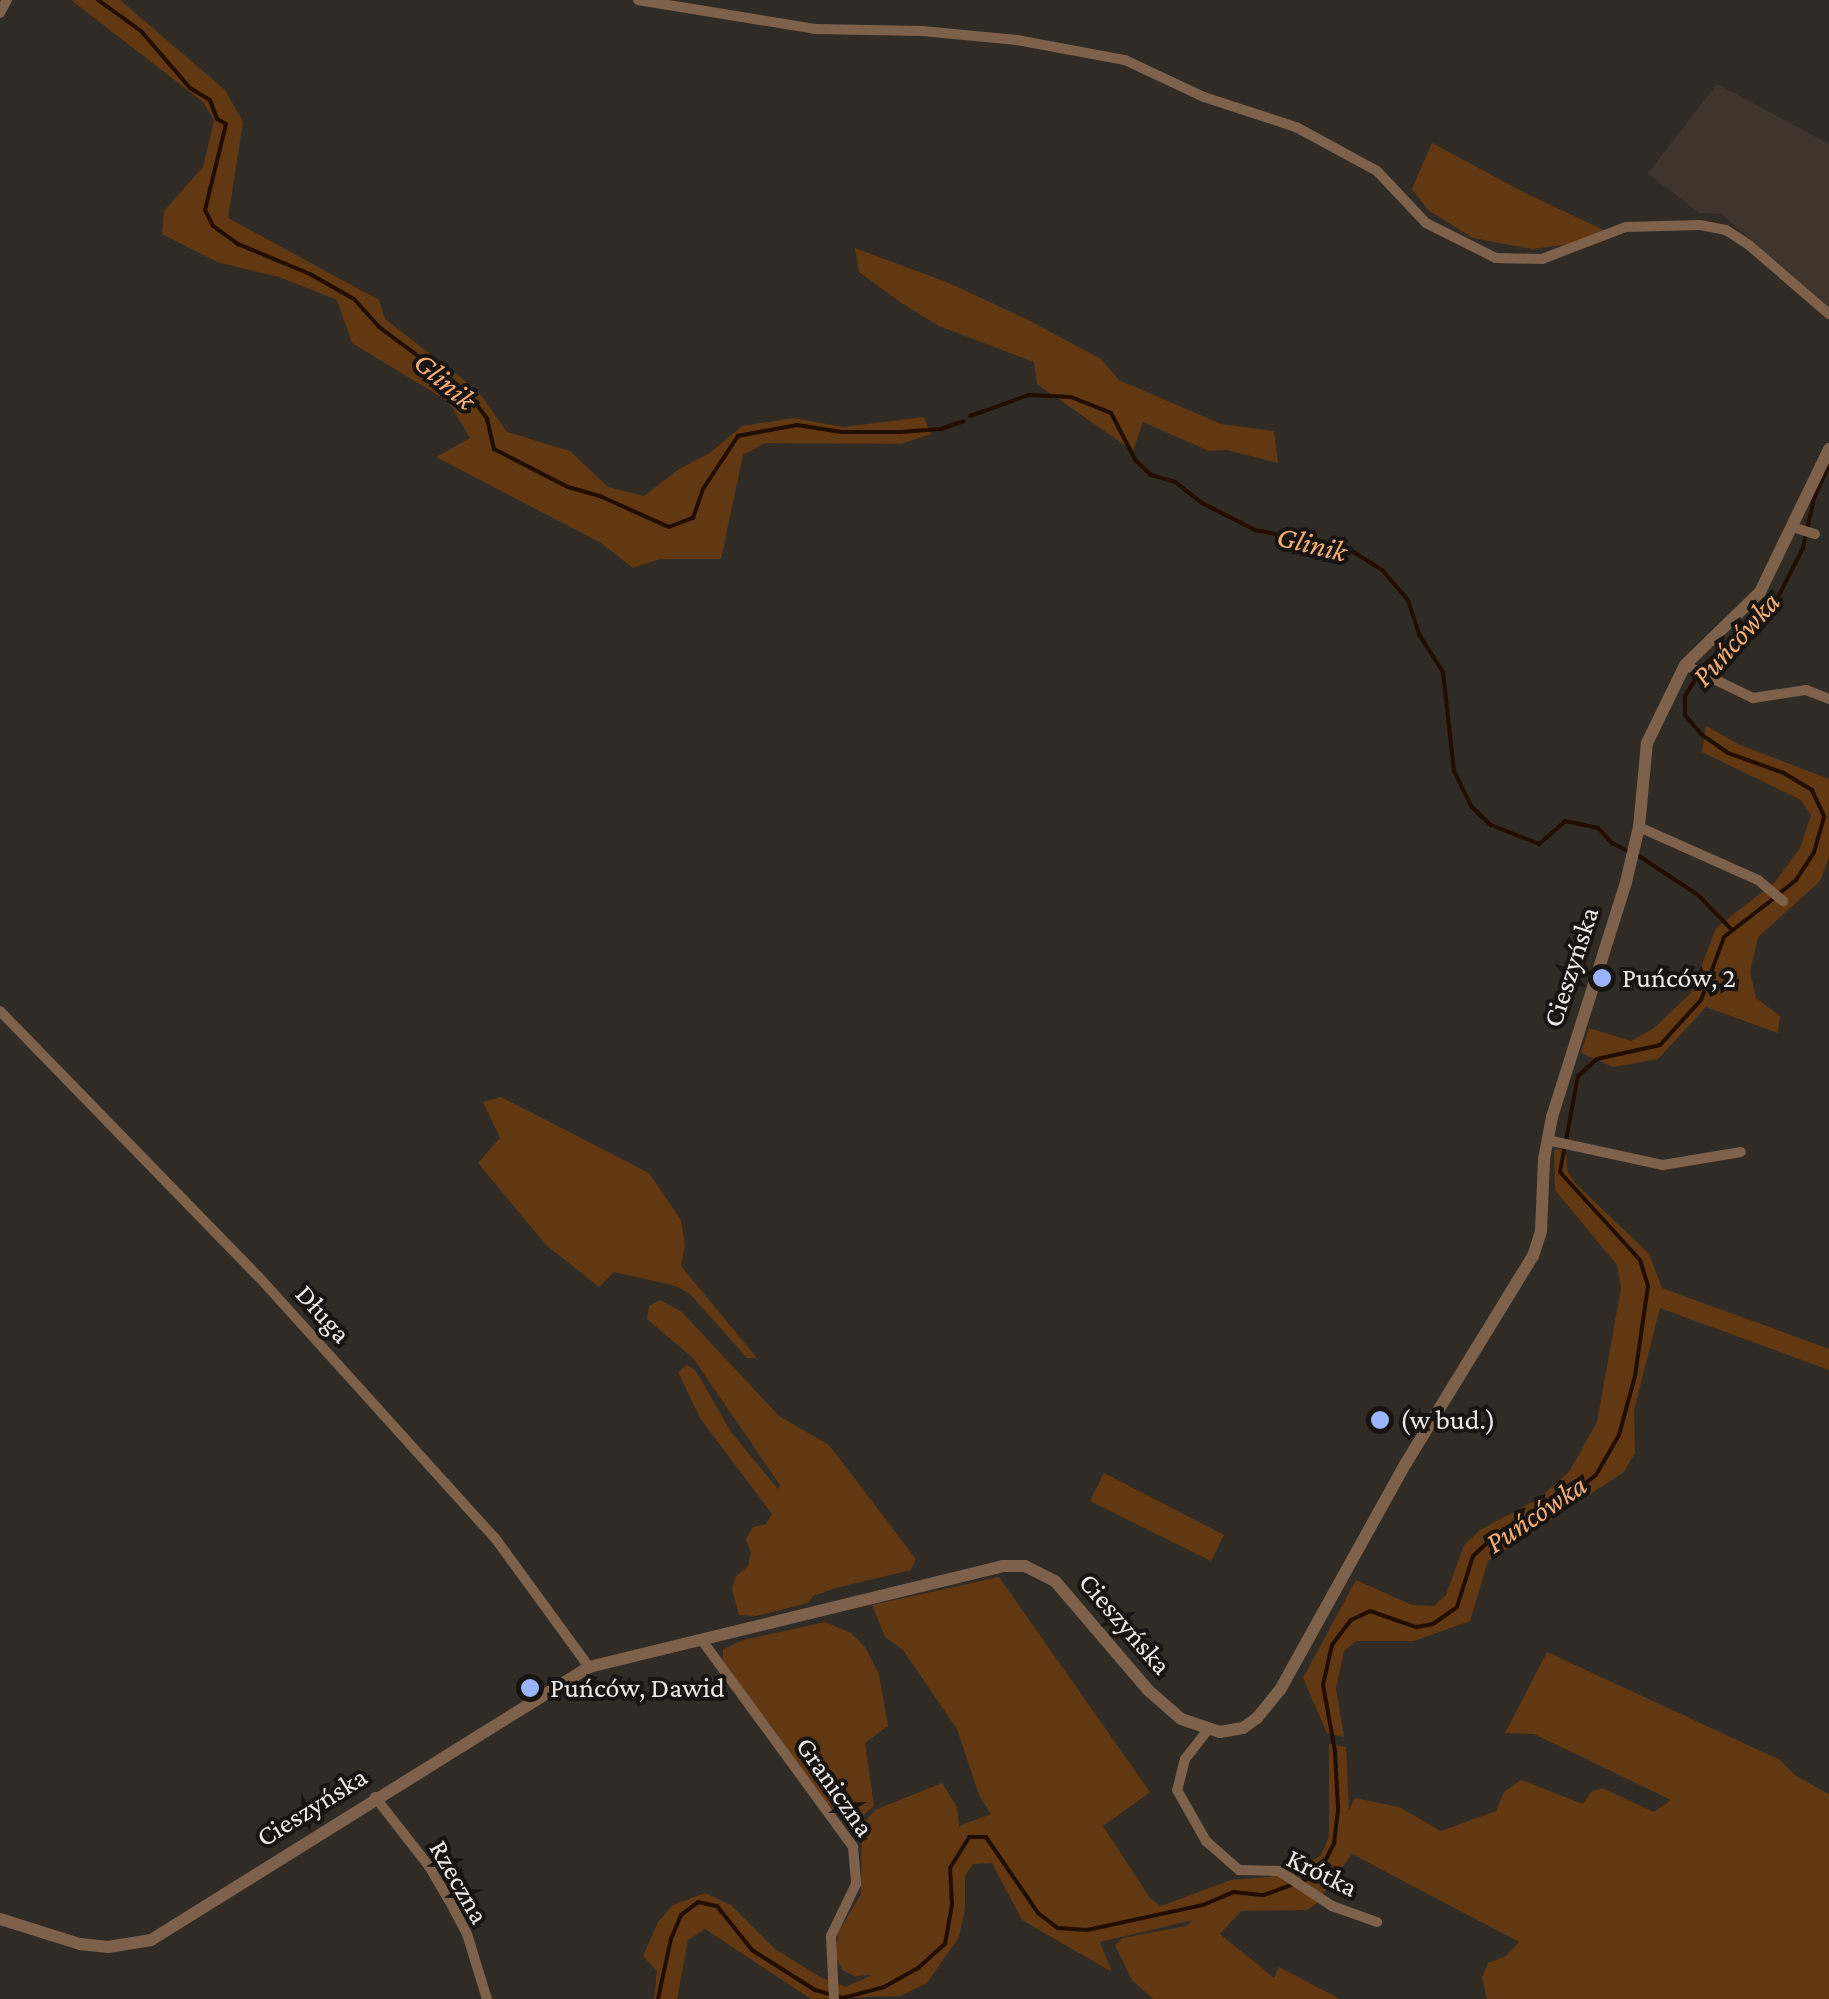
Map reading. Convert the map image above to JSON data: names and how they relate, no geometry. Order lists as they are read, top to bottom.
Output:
{
  "streets": {
    "street": [
      "Cieszyńska",
      "Długa",
      "Graniczna",
      "Krótka",
      "Rzeczna"
    ]
  },
  "crossings": [
    ["Cieszyńska", "Długa"],
    ["Cieszyńska", "Graniczna"],
    ["Cieszyńska", "Krótka"],
    ["Cieszyńska", "Rzeczna"]
  ],
  "water": ["Glinik", "Puńcówka"],
  "places": ["Puńców, 2", "(w bud.)", "Puńców, Dawid"]
}
